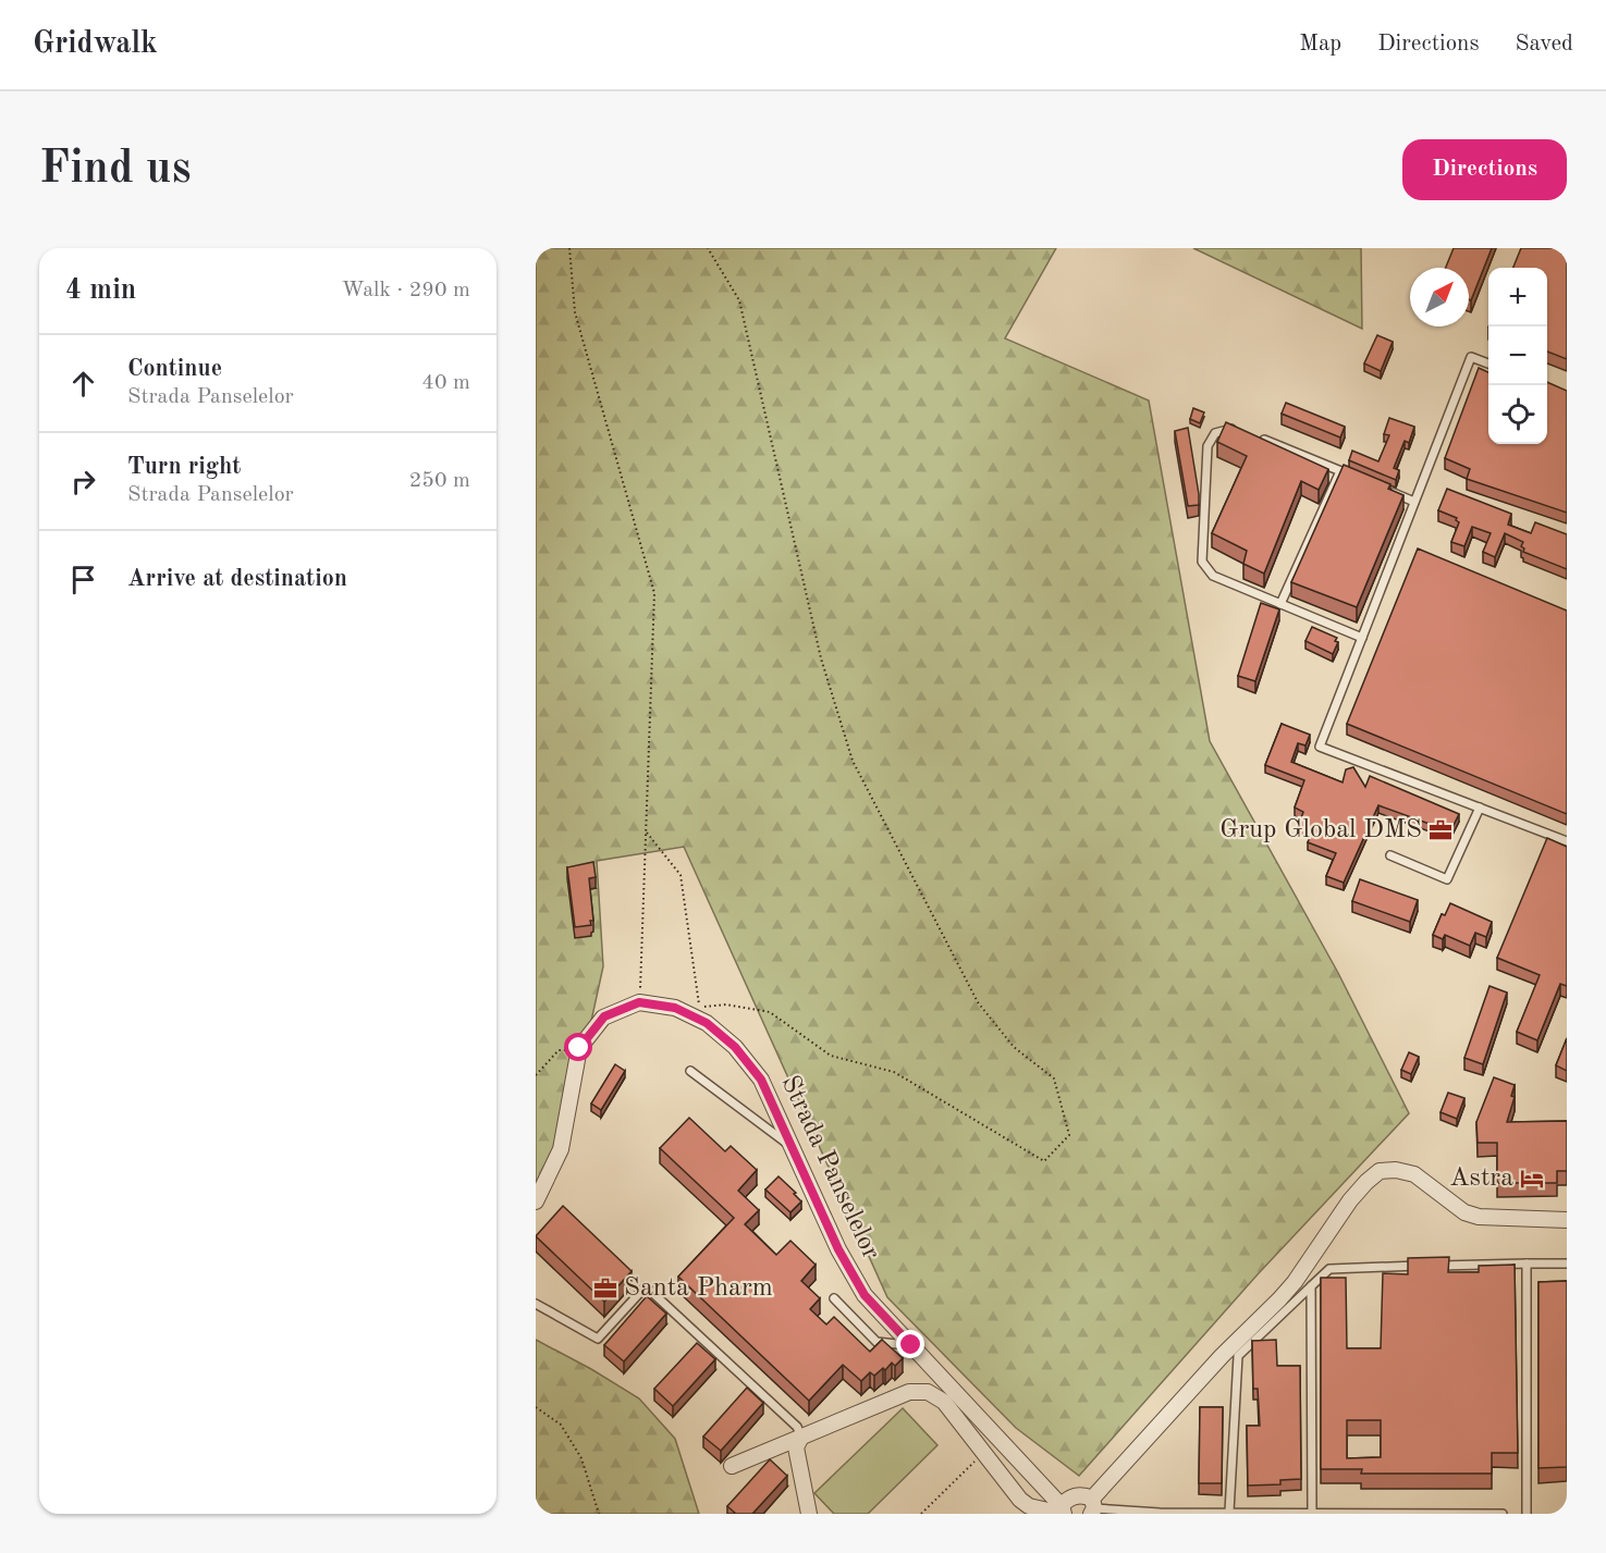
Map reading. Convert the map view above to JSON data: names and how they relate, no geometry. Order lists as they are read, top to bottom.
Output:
{
  "streets": {
    "street": ["Strada Panselelor"]
  },
  "places": {
    "office": ["Grup Global DMS", "Santa Pharm"],
    "hotel": ["Astra"]
  },
  "north": "top right",
  "page": {
    "header": "Gridwalk",
    "nav": ["Map", "Directions", "Saved"],
    "buttons": "Directions",
    "title": "Find us",
    "heading": ["4 min", "Walk · 290 m"],
    "map_buttons": ["+", "−"],
    "list": [
      ["Continue", "Strada Panselelor", "40 m"],
      ["Turn right", "Strada Panselelor", "250 m"],
      "Arrive at destination"
    ]
  }
}
